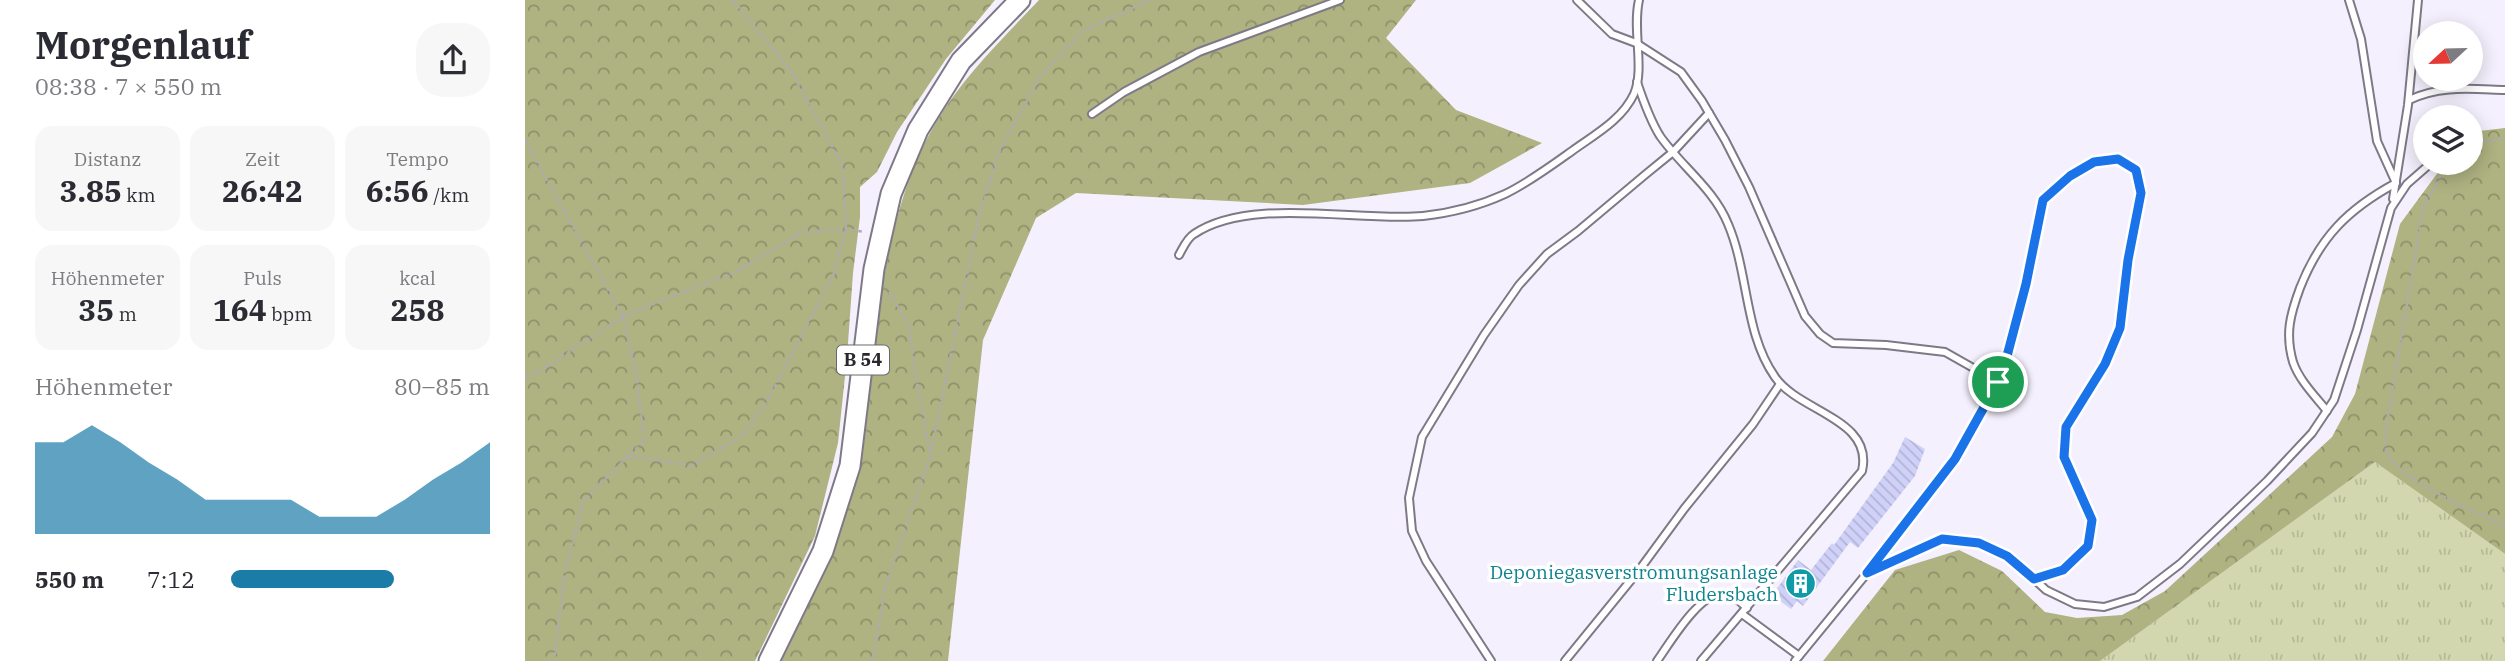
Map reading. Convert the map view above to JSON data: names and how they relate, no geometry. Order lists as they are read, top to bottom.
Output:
{
  "streets": {
    "main road": ["B 54"]
  },
  "places": {
    "building": ["Deponiegasverstromungsanlage Fludersbach"]
  },
  "north": "left",
  "page": {
    "heading": ["Morgenlauf", "08:38 · 7 × 550 m"],
    "stats": [
      ["Distanz", "3.85 km"],
      ["Zeit", "26:42"],
      ["Tempo", "6:56 /km"],
      ["Höhenmeter", "35 m"],
      ["Puls", "164 bpm"],
      ["kcal", "258"]
    ],
    "chart": ["Höhenmeter", "80–85 m"],
    "list": [
      {
        "name": "550 m",
        "note": "7:12"
      }
    ]
  }
}
